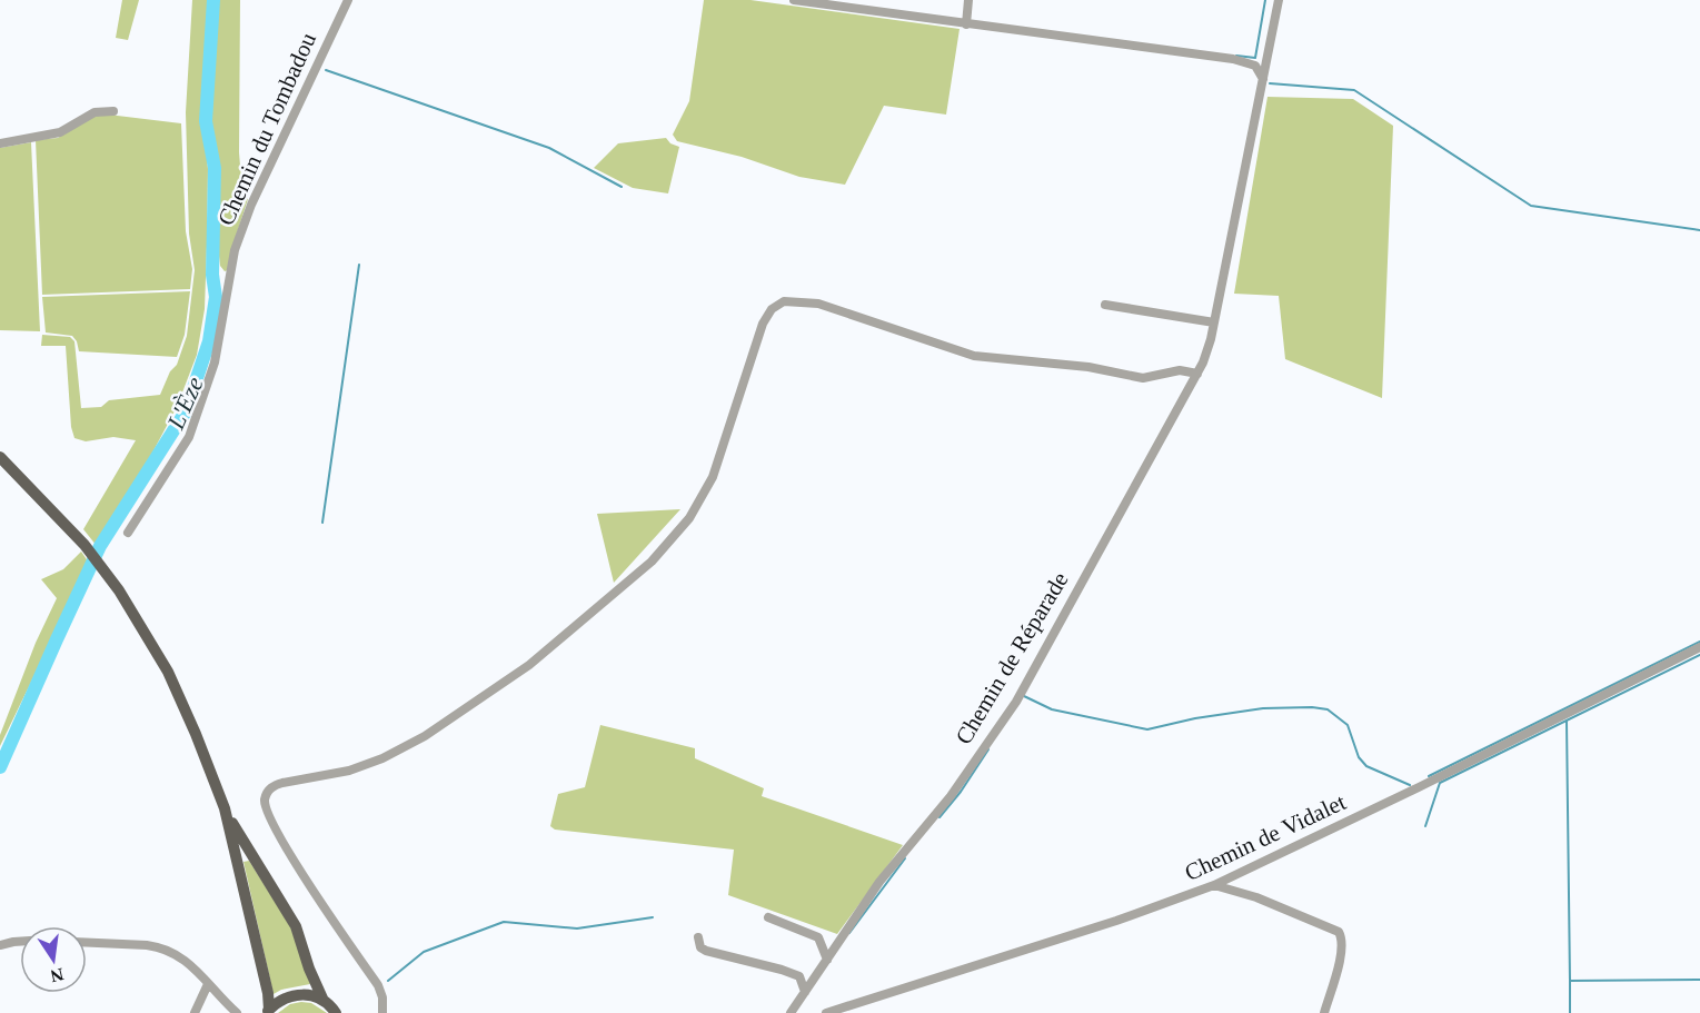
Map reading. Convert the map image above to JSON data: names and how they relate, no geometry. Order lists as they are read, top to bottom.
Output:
{
  "streets": {
    "street": ["Chemin du Tombadou", "Chemin de Réparade", "Chemin de Vidalet"]
  },
  "water": ["L'Èze"],
  "north": "bottom"
}
